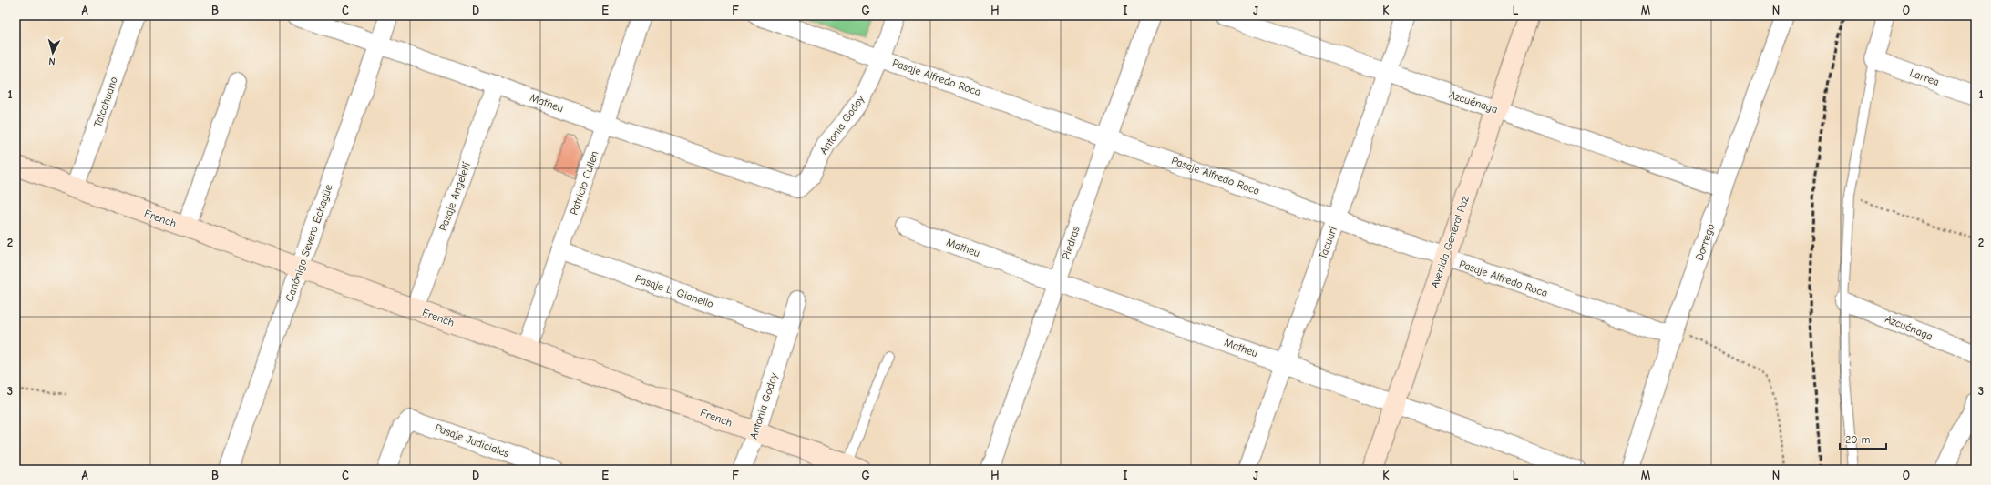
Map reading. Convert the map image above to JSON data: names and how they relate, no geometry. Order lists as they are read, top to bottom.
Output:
{
  "streets": {
    "street": [
      "Pasaje Alfredo Roca",
      "Larrea",
      "Talcahuano",
      "Azcuénaga",
      "Matheu",
      "Antonia Godoy",
      "Patricio Cullen",
      "Pasaje Angelellí",
      "French",
      "Avenida General Paz",
      "Dorrego",
      "Canónigo Severo Echagüe",
      "Piedras",
      "Tacuarí",
      "Pasaje L. Gianello",
      "Pasaje Judiciales"
    ]
  },
  "crossings": [
    ["Pasaje Alfredo Roca", "Antonia Godoy"],
    ["Pasaje Alfredo Roca", "Avenida General Paz"],
    ["Pasaje Alfredo Roca", "Dorrego"],
    ["Pasaje Alfredo Roca", "Piedras"],
    ["Pasaje Alfredo Roca", "Tacuarí"],
    ["Talcahuano", "French"],
    ["Azcuénaga", "Avenida General Paz"],
    ["Azcuénaga", "Dorrego"],
    ["Azcuénaga", "Tacuarí"],
    ["Matheu", "Antonia Godoy"],
    ["Matheu", "Patricio Cullen"],
    ["Matheu", "Pasaje Angelellí"],
    ["Matheu", "Avenida General Paz"],
    ["Matheu", "Canónigo Severo Echagüe"],
    ["Matheu", "Piedras"],
    ["Matheu", "Tacuarí"],
    ["Antonia Godoy", "French"],
    ["Antonia Godoy", "Pasaje L. Gianello"],
    ["Patricio Cullen", "French"],
    ["Patricio Cullen", "Pasaje L. Gianello"],
    ["Pasaje Angelellí", "French"],
    ["French", "Canónigo Severo Echagüe"]
  ],
  "scale_bar": "20 m",
  "north": "bottom",
  "grid": {
    "columns": [
      "A",
      "B",
      "C",
      "D",
      "E",
      "F",
      "G",
      "H",
      "I",
      "J",
      "K",
      "L",
      "M",
      "N",
      "O"
    ],
    "rows": ["1", "2", "3"]
  }
}
